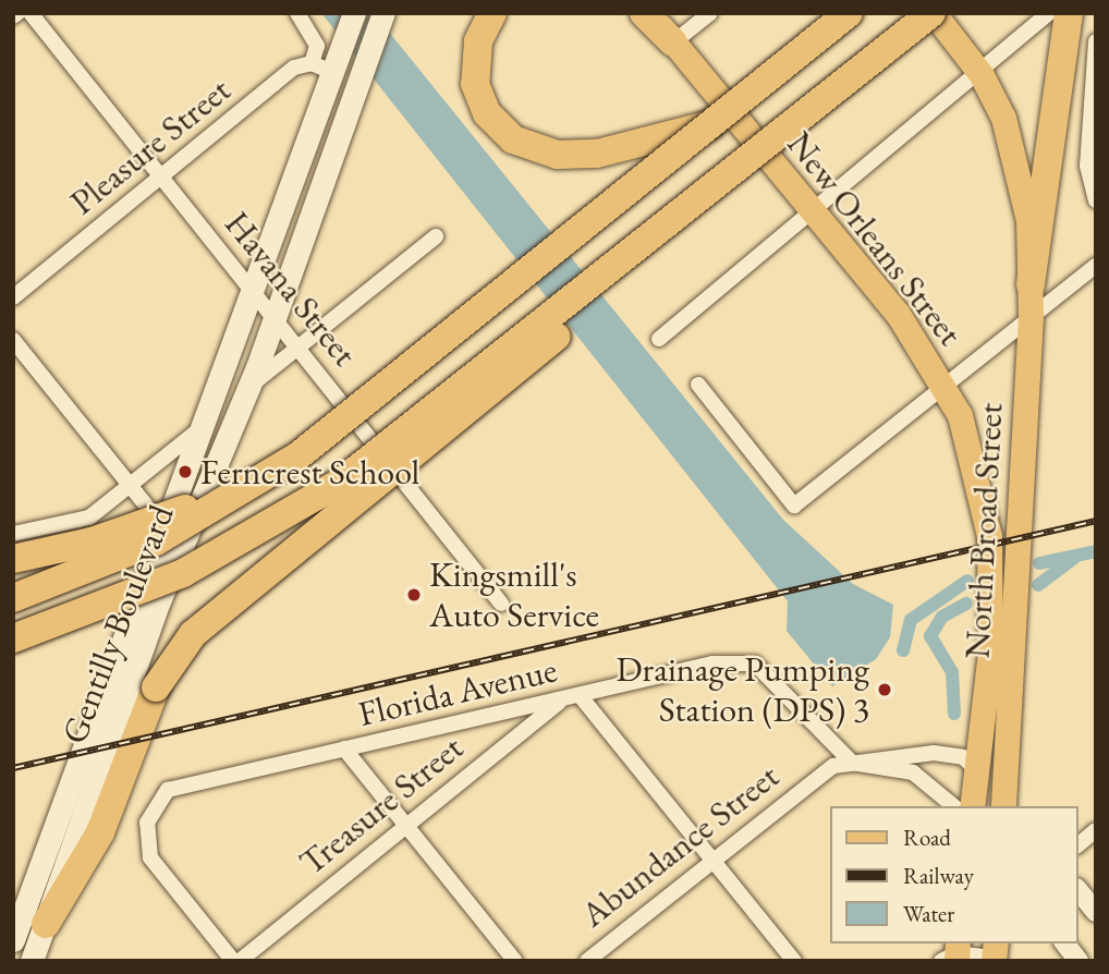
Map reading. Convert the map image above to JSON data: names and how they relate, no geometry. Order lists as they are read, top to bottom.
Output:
{
  "streets": {
    "main road": ["New Orleans Street", "North Broad Street", "Gentilly Boulevard"],
    "street": [
      "Pleasure Street",
      "Havana Street",
      "Florida Avenue",
      "Treasure Street",
      "Abundance Street"
    ]
  },
  "crossings": [
    ["Pleasure Street", "Havana Street"],
    ["Pleasure Street", "Gentilly Boulevard"],
    ["New Orleans Street", "North Broad Street"],
    ["Havana Street", "Gentilly Boulevard"],
    ["North Broad Street", "Abundance Street"],
    ["Florida Avenue", "Treasure Street"],
    ["Florida Avenue", "Abundance Street"]
  ],
  "places": ["Ferncrest School", "Kingsmill's Auto Service", "Drainage Pumping Station (DPS) 3"],
  "legend": ["Road", "Railway", "Water"]
}
